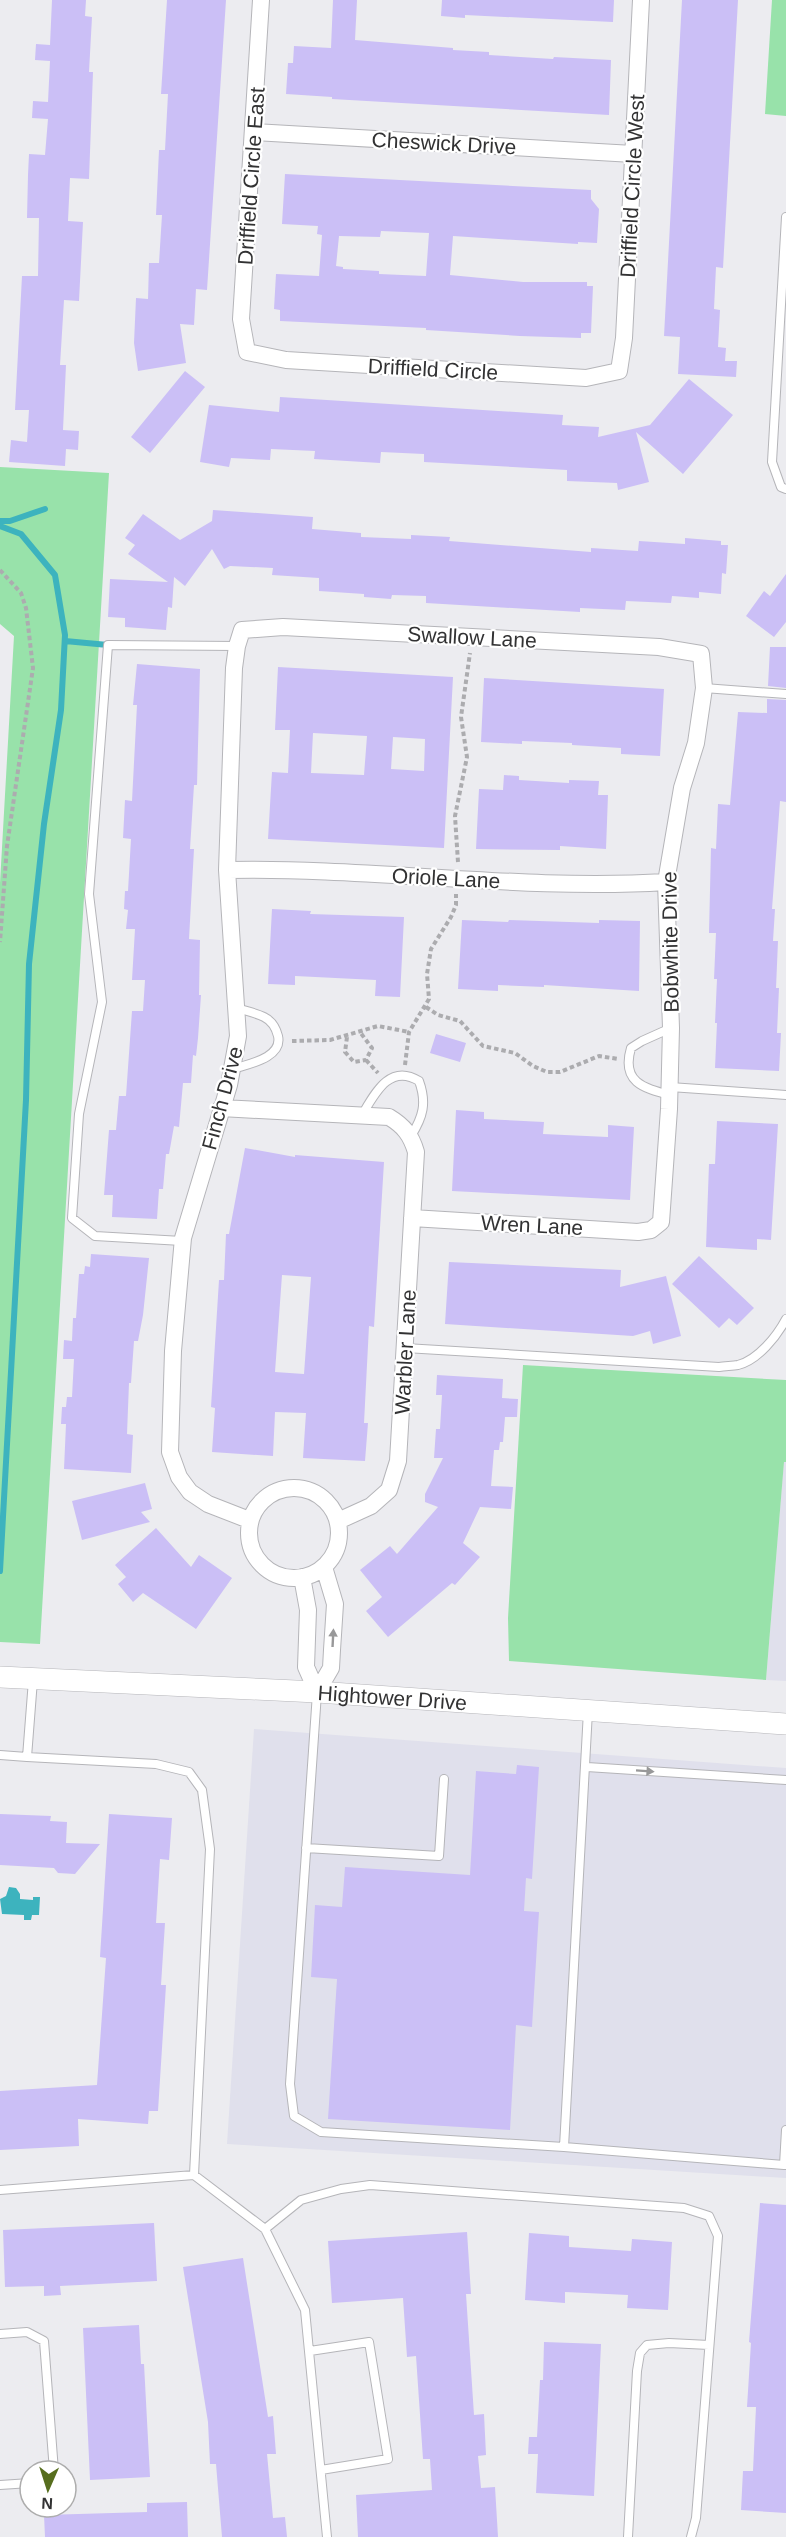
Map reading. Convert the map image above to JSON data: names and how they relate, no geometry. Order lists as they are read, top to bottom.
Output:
{
  "streets": {
    "street": [
      "Cheswick Drive",
      "Driffield Circle East",
      "Driffield Circle West",
      "Driffield Circle",
      "Swallow Lane",
      "Oriole Lane",
      "Bobwhite Drive",
      "Finch Drive",
      "Wren Lane",
      "Warbler Lane",
      "Hightower Drive"
    ]
  },
  "crossings": [
    ["Cheswick Drive", "Driffield Circle East"],
    ["Cheswick Drive", "Driffield Circle West"],
    ["Driffield Circle East", "Driffield Circle"],
    ["Driffield Circle West", "Driffield Circle"],
    ["Swallow Lane", "Bobwhite Drive"],
    ["Swallow Lane", "Finch Drive"],
    ["Oriole Lane", "Bobwhite Drive"],
    ["Oriole Lane", "Finch Drive"],
    ["Bobwhite Drive", "Wren Lane"],
    ["Finch Drive", "Warbler Lane"],
    ["Wren Lane", "Warbler Lane"]
  ],
  "north": "bottom"
}
